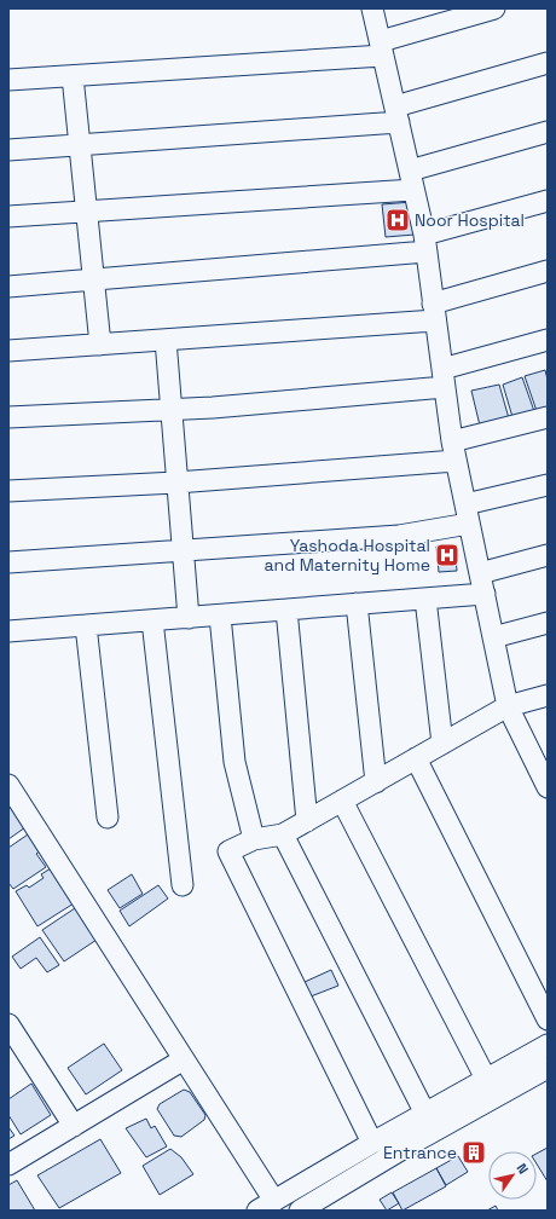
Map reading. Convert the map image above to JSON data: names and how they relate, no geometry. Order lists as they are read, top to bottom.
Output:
{
  "places": {
    "hospital": ["Noor Hospital", "Yashoda Hospital and Maternity Home"],
    "building": ["Entrance"]
  },
  "north": "top right"
}
